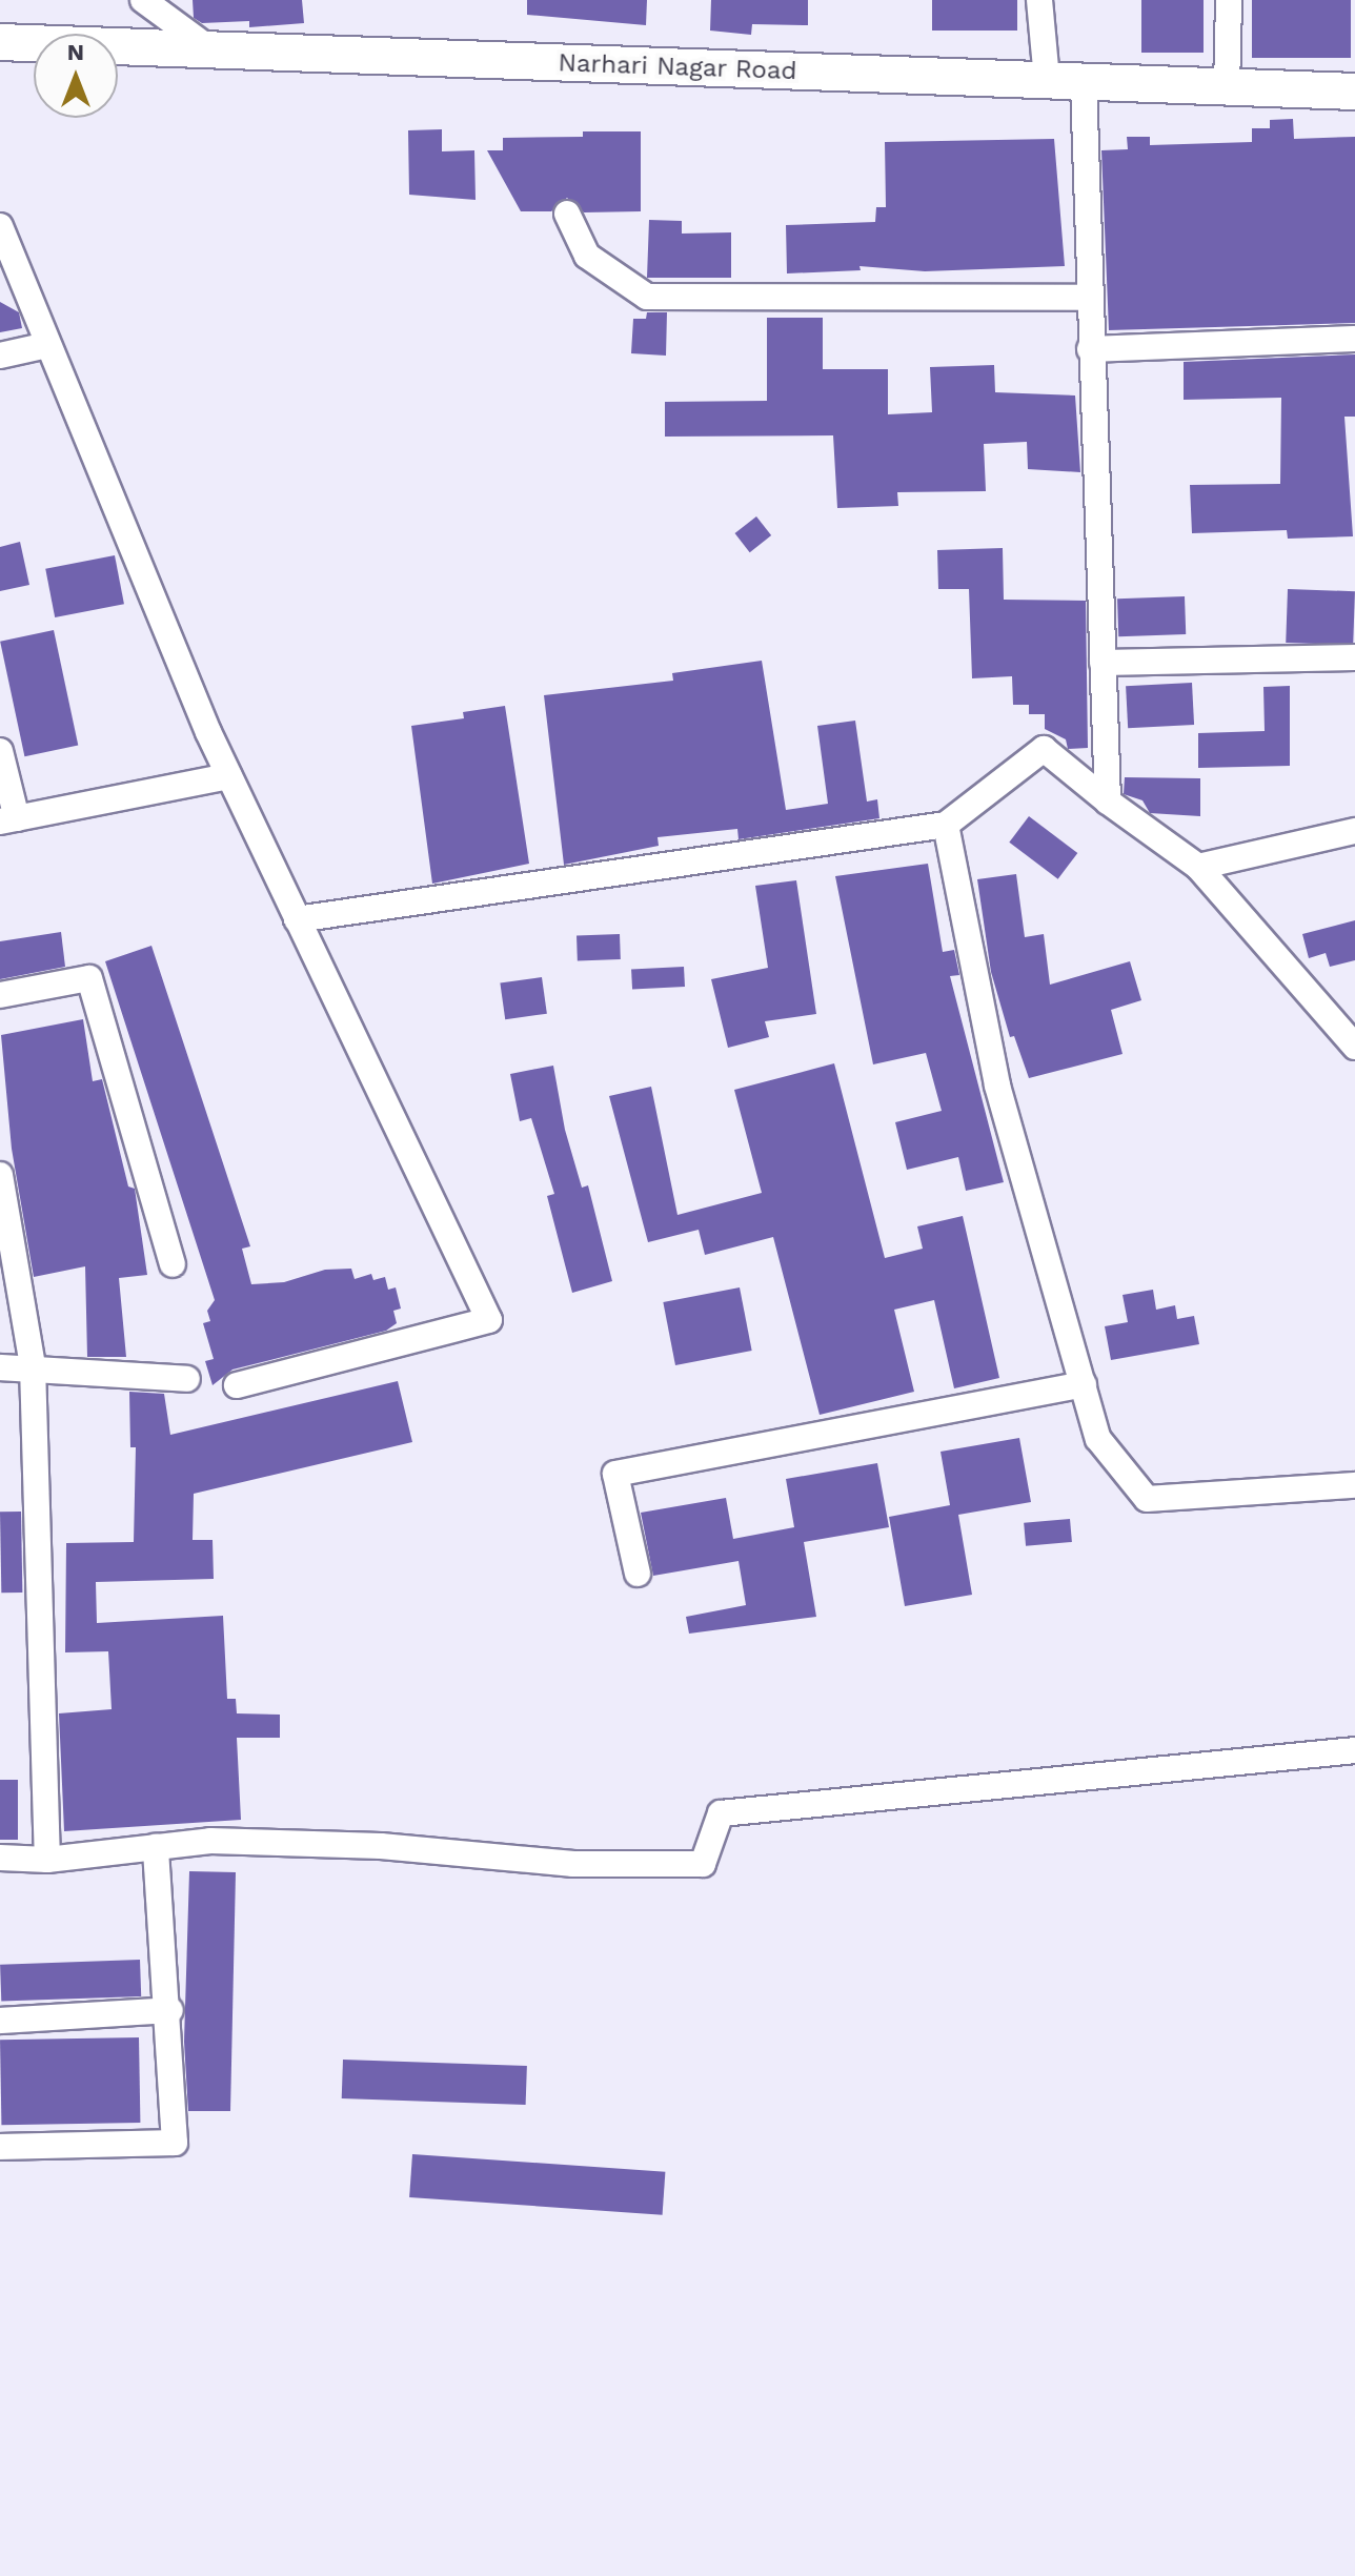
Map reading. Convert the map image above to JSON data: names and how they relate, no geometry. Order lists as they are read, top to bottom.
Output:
{
  "streets": {
    "street": ["Narhari Nagar Road"]
  },
  "north": "top"
}
